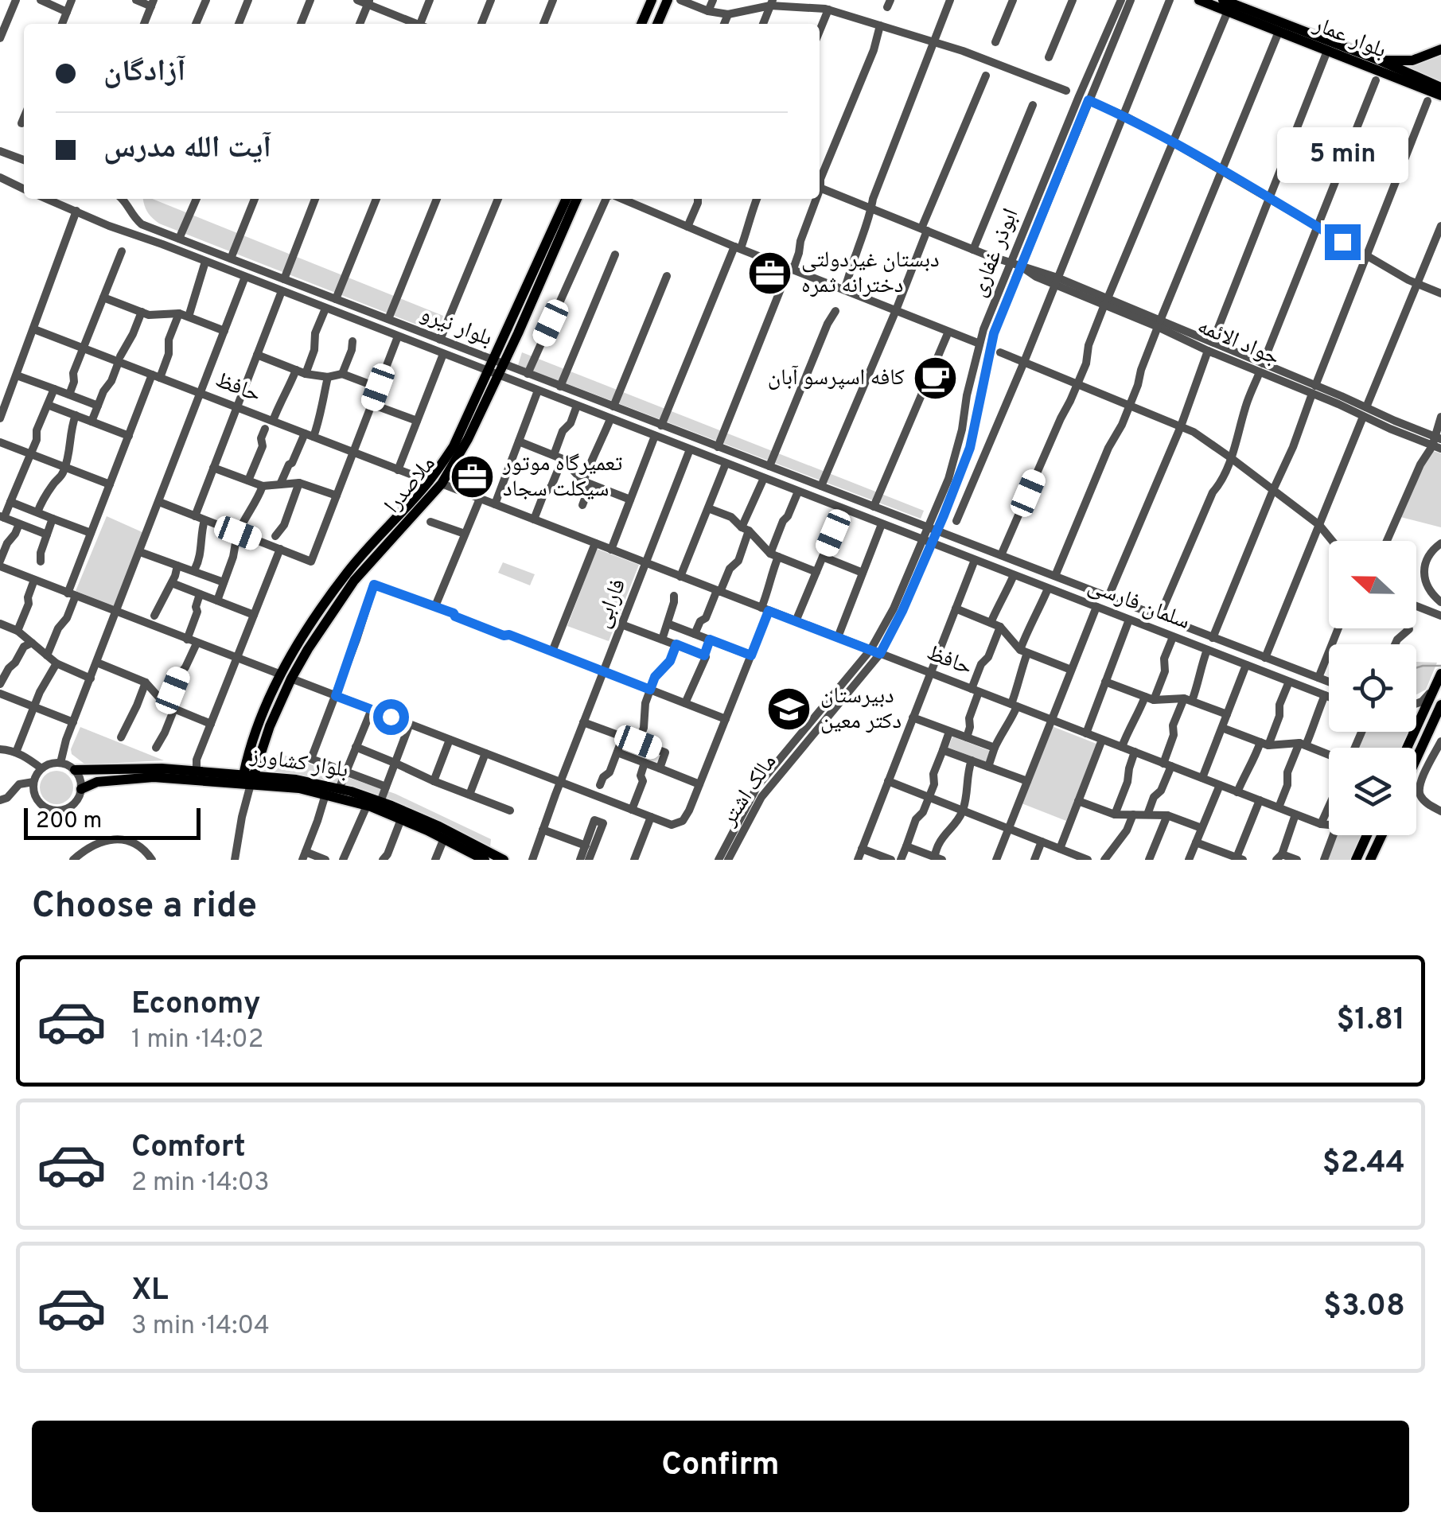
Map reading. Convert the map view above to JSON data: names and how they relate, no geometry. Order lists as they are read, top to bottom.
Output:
{
  "streets": {
    "main road": ["بلوار عمار", "ملاصدرا", "بلوار کشاورز"],
    "street": [
      "ابوذر غفاری",
      "بلوار نیرو",
      "جواد الائمه",
      "حافظ",
      "فارابی",
      "سلمان فارسی",
      "مالک اشتر"
    ]
  },
  "crossings": [
    ["ابوذر غفاری", "بلوار نیرو"],
    ["ابوذر غفاری", "جواد الائمه"],
    ["ابوذر غفاری", "سلمان فارسی"],
    ["ابوذر غفاری", "مالک اشتر"],
    ["بلوار نیرو", "ملاصدرا"],
    ["بلوار نیرو", "فارابی"],
    ["بلوار نیرو", "سلمان فارسی"],
    ["بلوار نیرو", "مالک اشتر"],
    ["حافظ", "ملاصدرا"],
    ["حافظ", "فارابی"],
    ["حافظ", "مالک اشتر"],
    ["ملاصدرا", "بلوار کشاورز"],
    ["سلمان فارسی", "مالک اشتر"]
  ],
  "places": {
    "office": ["دبستان غیردولتی دخترانه ثمره", "تعمیرگاه موتور سیکلت سجاد"],
    "cafe": ["کافه اسپرسو آبان"],
    "school or university": ["دبیرستان دکتر معین"]
  },
  "scale_bar": "200 m",
  "north": "left",
  "page": {
    "banner": ["آزادگان", "آیت الله مدرس"],
    "bubble": "5 min",
    "scale": "200 m",
    "heading": "Choose a ride",
    "list": [
      {
        "name": "Economy",
        "note": "1 min · 14:02",
        "value": "$1.81"
      },
      {
        "name": "Comfort",
        "note": "2 min · 14:03",
        "value": "$2.44"
      },
      {
        "name": "XL",
        "note": "3 min · 14:04",
        "value": "$3.08"
      }
    ],
    "buttons": "Confirm"
  }
}
